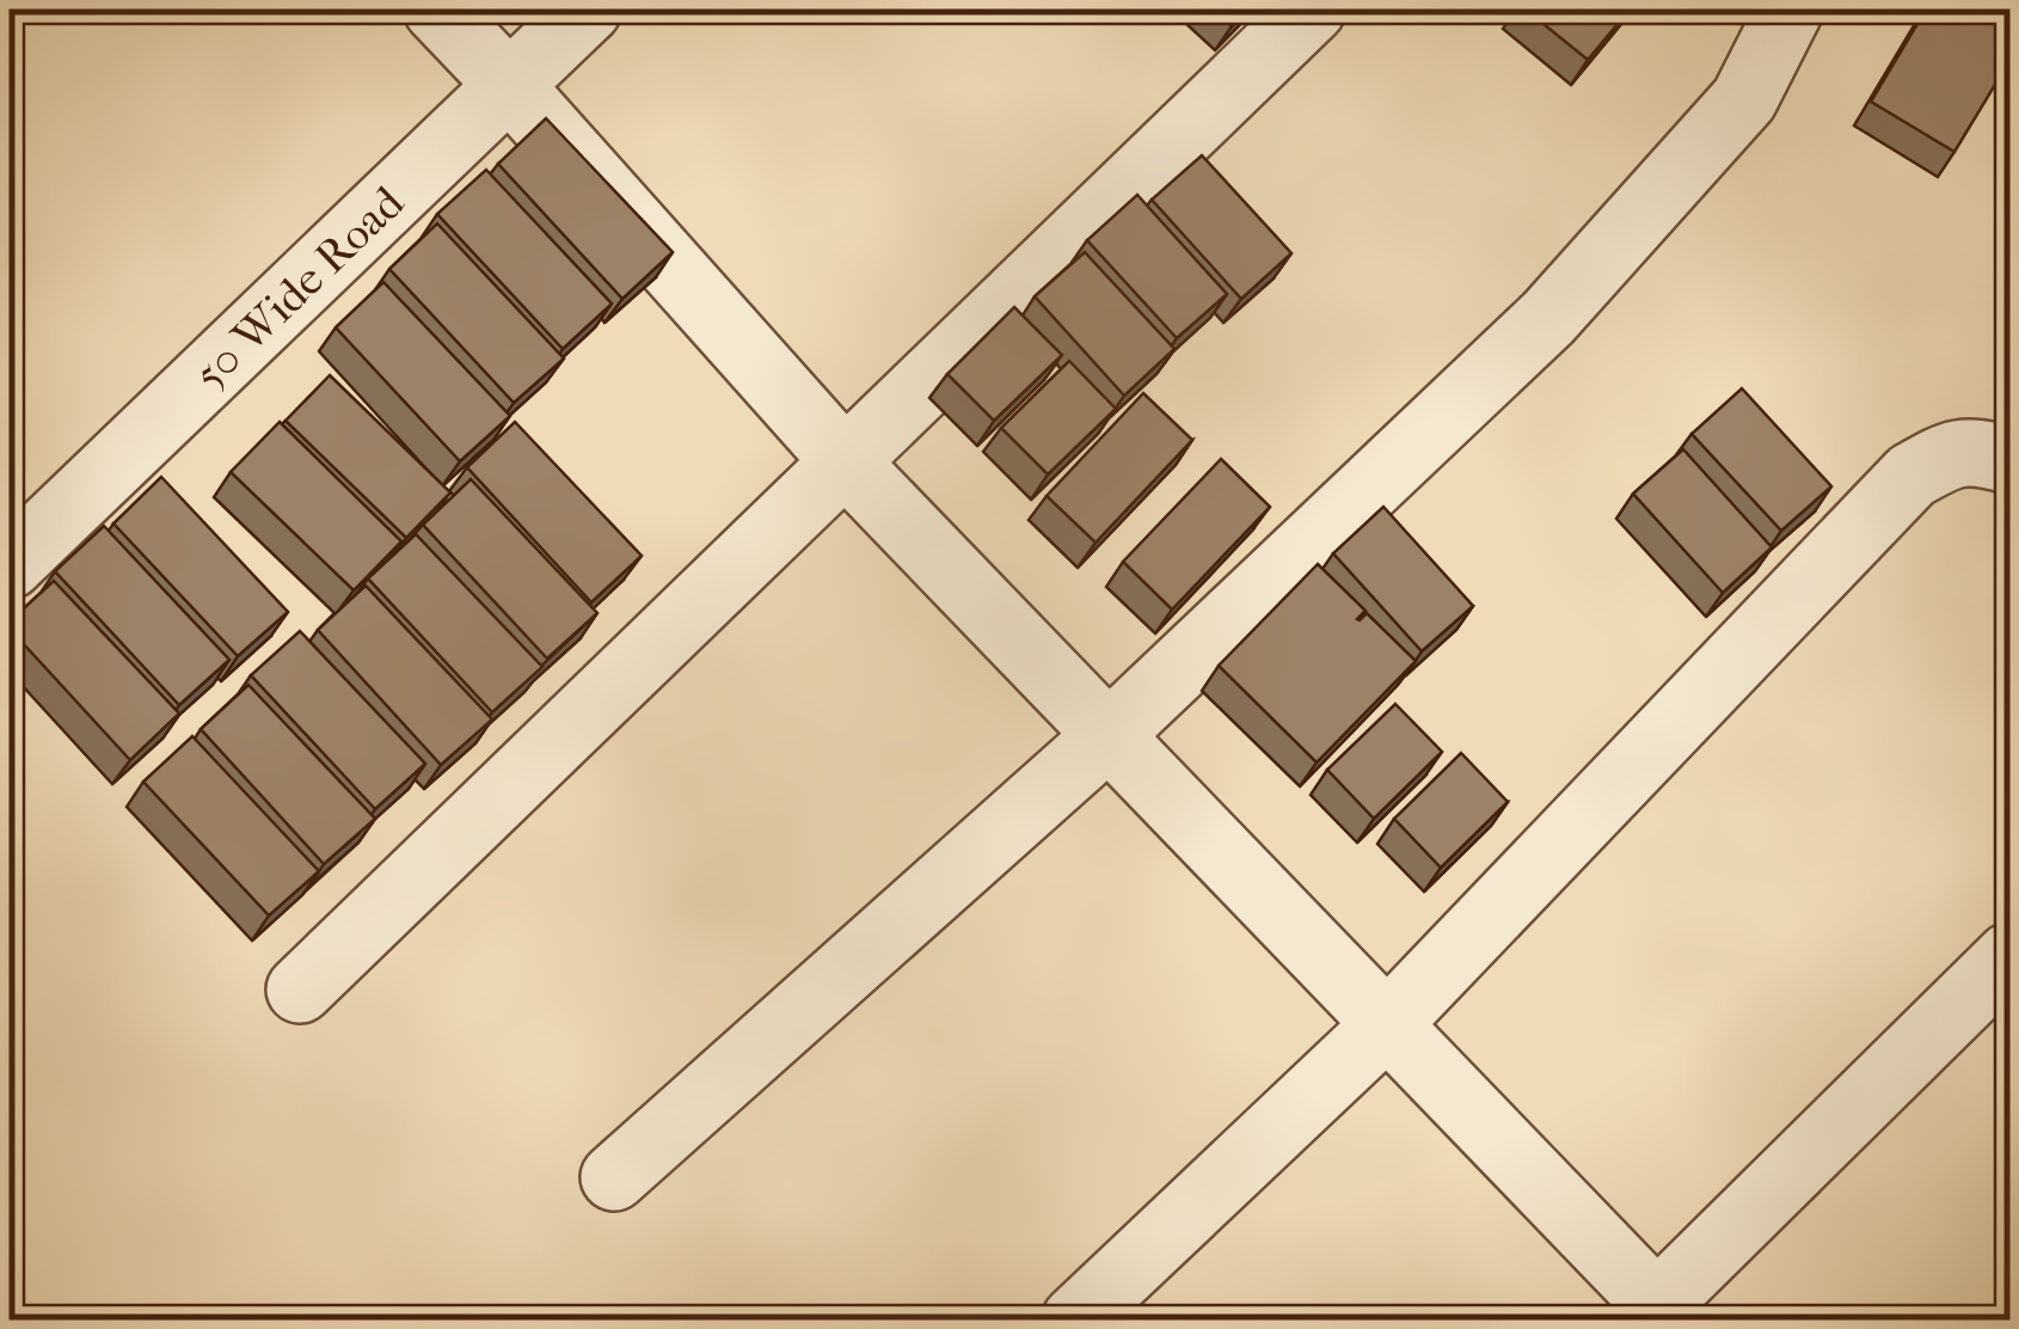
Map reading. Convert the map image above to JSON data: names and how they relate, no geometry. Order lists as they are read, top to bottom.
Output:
{
  "streets": {
    "street": ["50 Wide Road"]
  }
}
